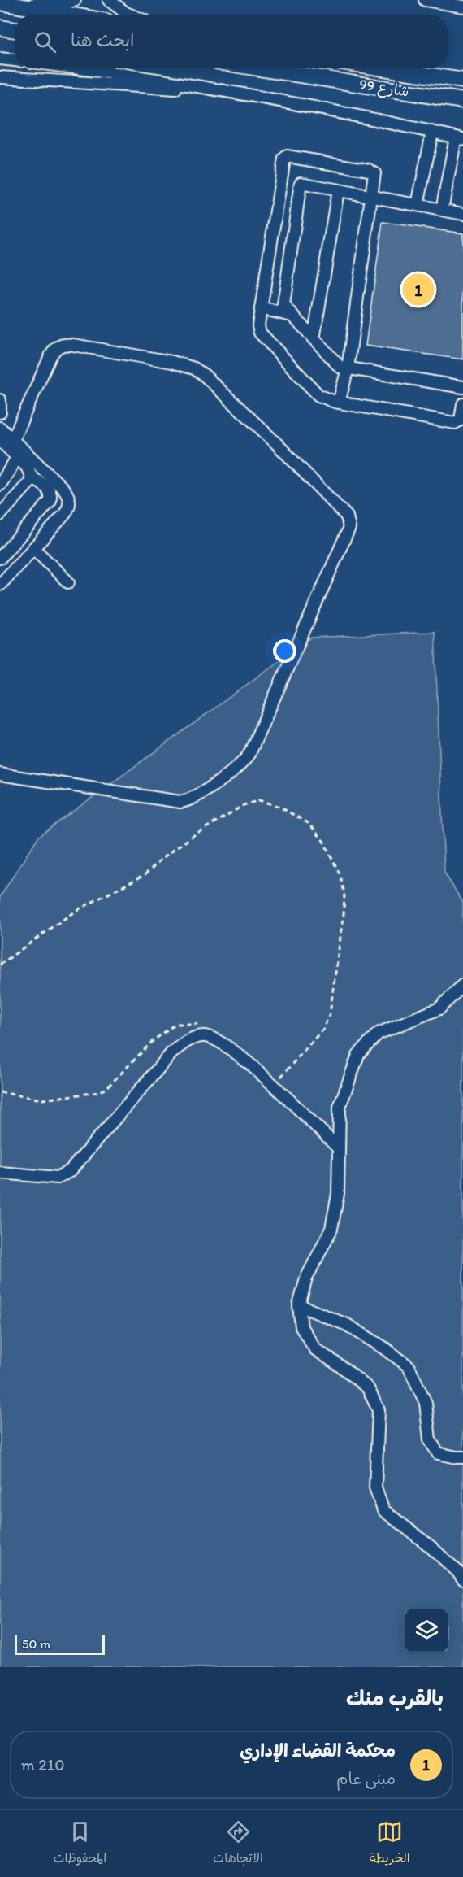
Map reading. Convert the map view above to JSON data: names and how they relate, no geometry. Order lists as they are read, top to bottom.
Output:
{
  "streets": {
    "main road": ["99 شارع"]
  },
  "scale_bar": "50 m",
  "page": {
    "search": "ابحث هنا",
    "pins": "1",
    "scale": "50 m",
    "heading": "بالقرب منك",
    "list": [
      {
        "mark": "1",
        "name": "محكمة القضاء الإداري",
        "note": "مبنى عام",
        "value": "210 m"
      }
    ],
    "nav": ["الخريطة", "الاتجاهات", "المحفوظات"]
  }
}
